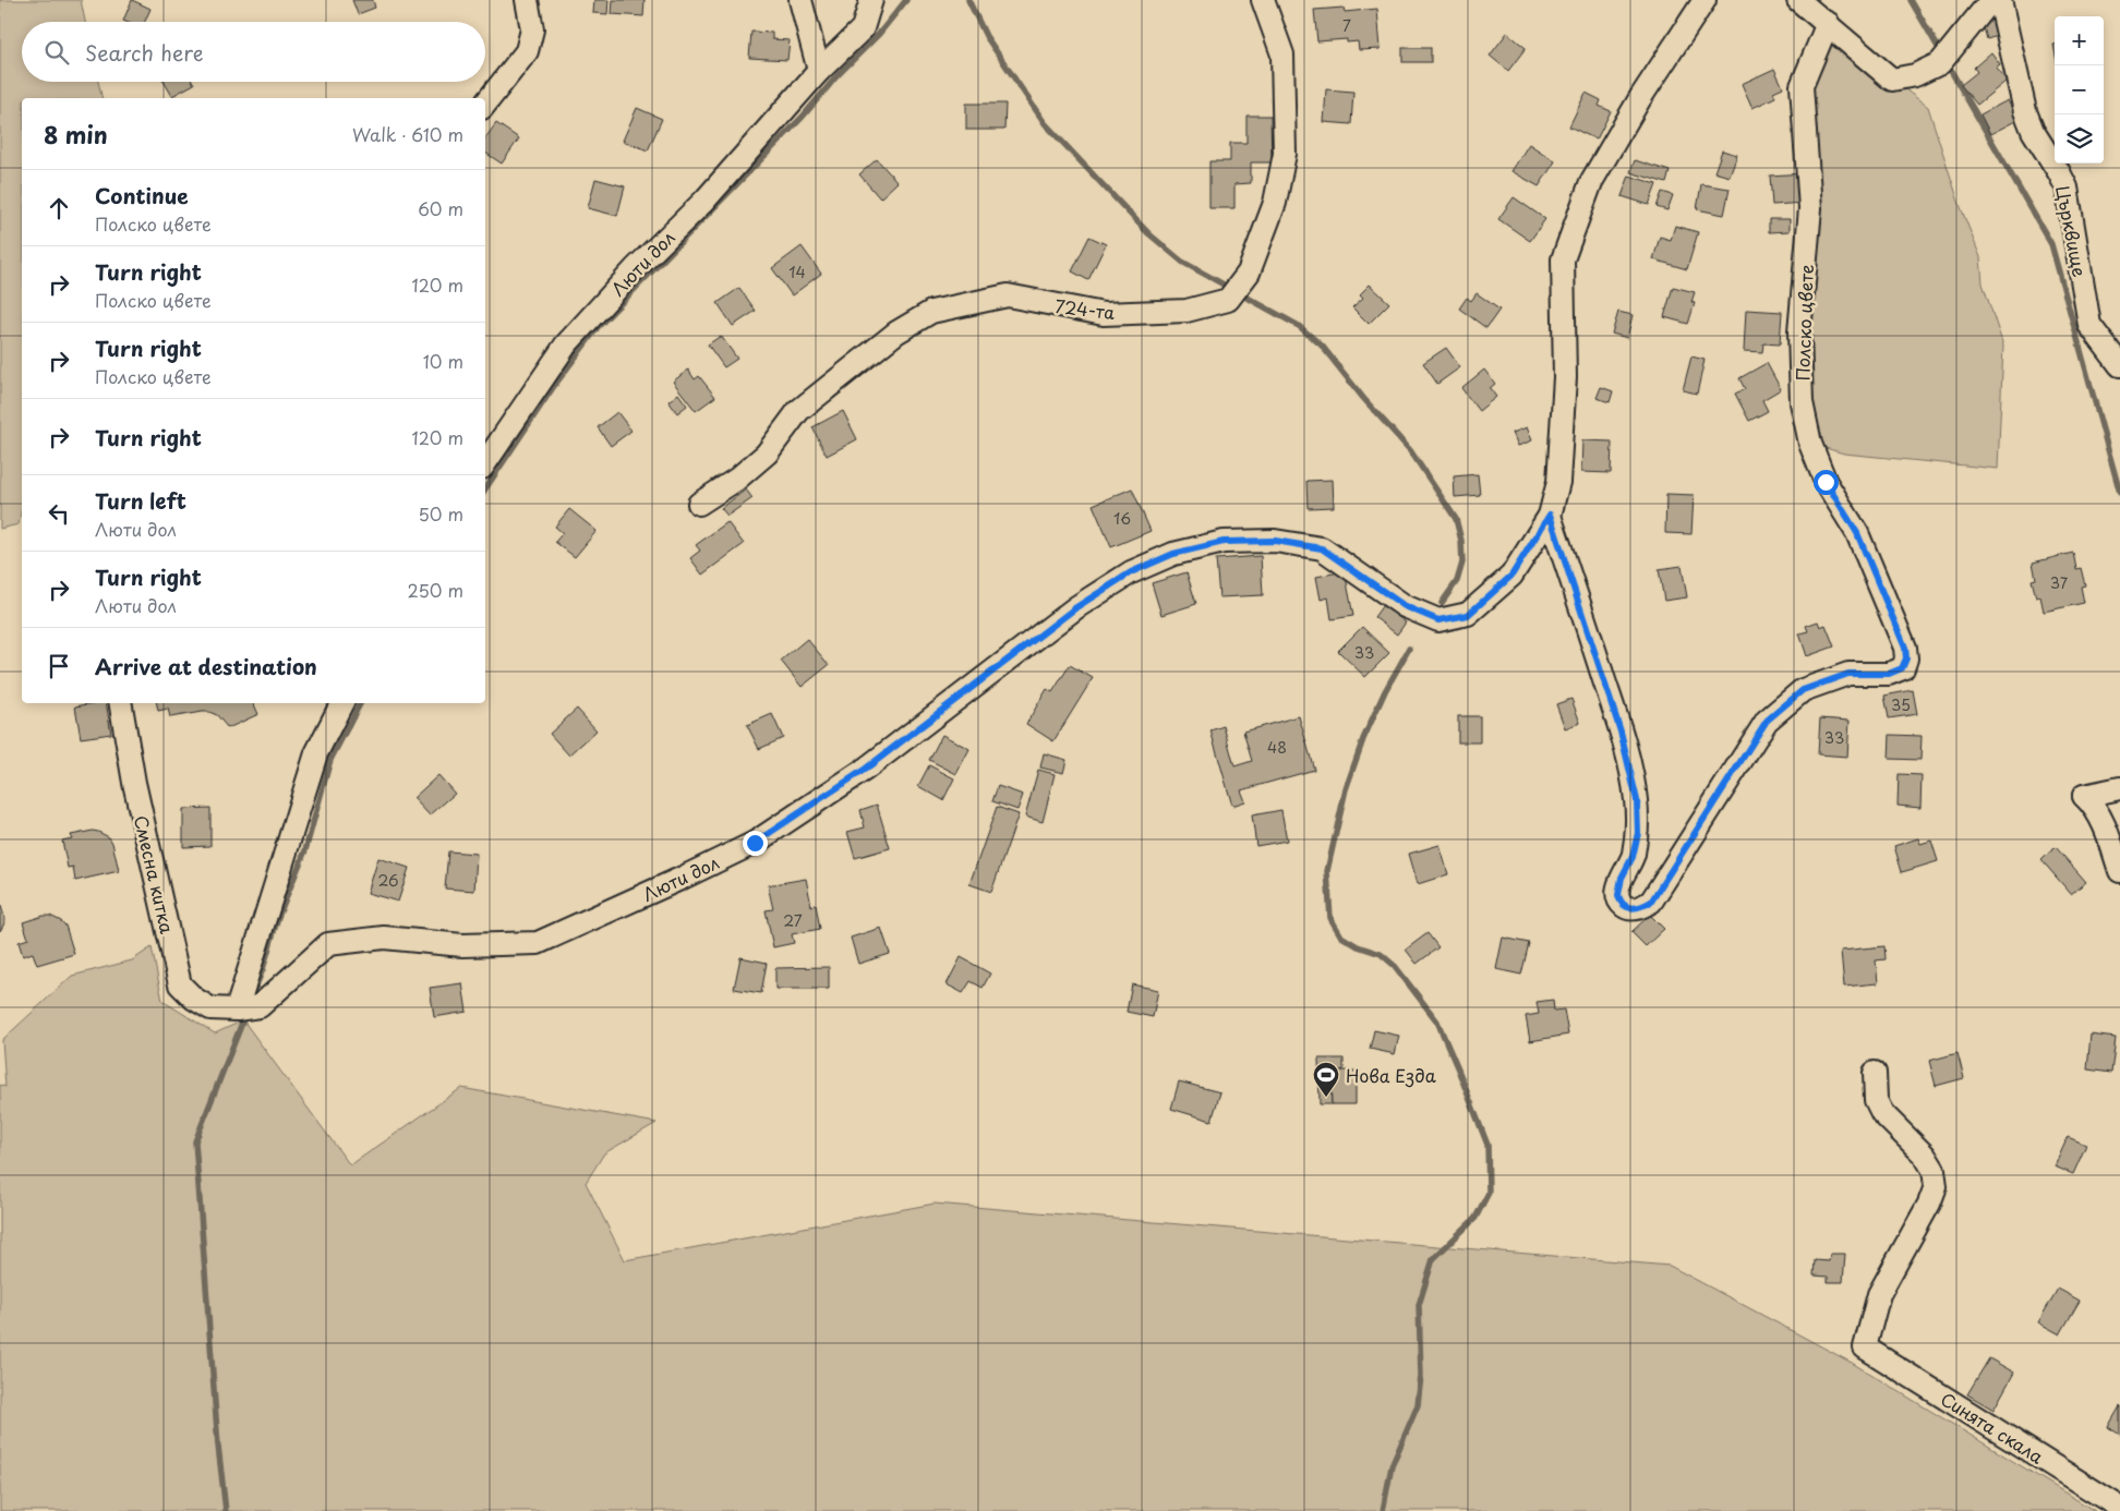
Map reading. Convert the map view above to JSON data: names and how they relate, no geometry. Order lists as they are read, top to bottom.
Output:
{
  "streets": {
    "street": [
      "Църквище",
      "Люти дол",
      "724-та",
      "Полско цвете",
      "Смесна китка",
      "Синята скала"
    ]
  },
  "crossings": [
    ["Люти дол", "Полско цвете"],
    ["Люти дол", "Смесна китка"]
  ],
  "places": {
    "sports": ["Нова Езда"]
  },
  "house_numbers": [
    "7",
    "14",
    "16",
    "37",
    "33",
    "35",
    "33",
    "48",
    "26",
    "27"
  ],
  "page": {
    "map_buttons": ["+", "−"],
    "search": "Search here",
    "heading": ["8 min", "Walk · 610 m"],
    "list": [
      ["Continue", "Полско цвете", "60 m"],
      ["Turn right", "Полско цвете", "120 m"],
      ["Turn right", "Полско цвете", "10 m"],
      ["Turn right", "120 m"],
      ["Turn left", "Люти дол", "50 m"],
      ["Turn right", "Люти дол", "250 m"],
      "Arrive at destination"
    ]
  }
}
